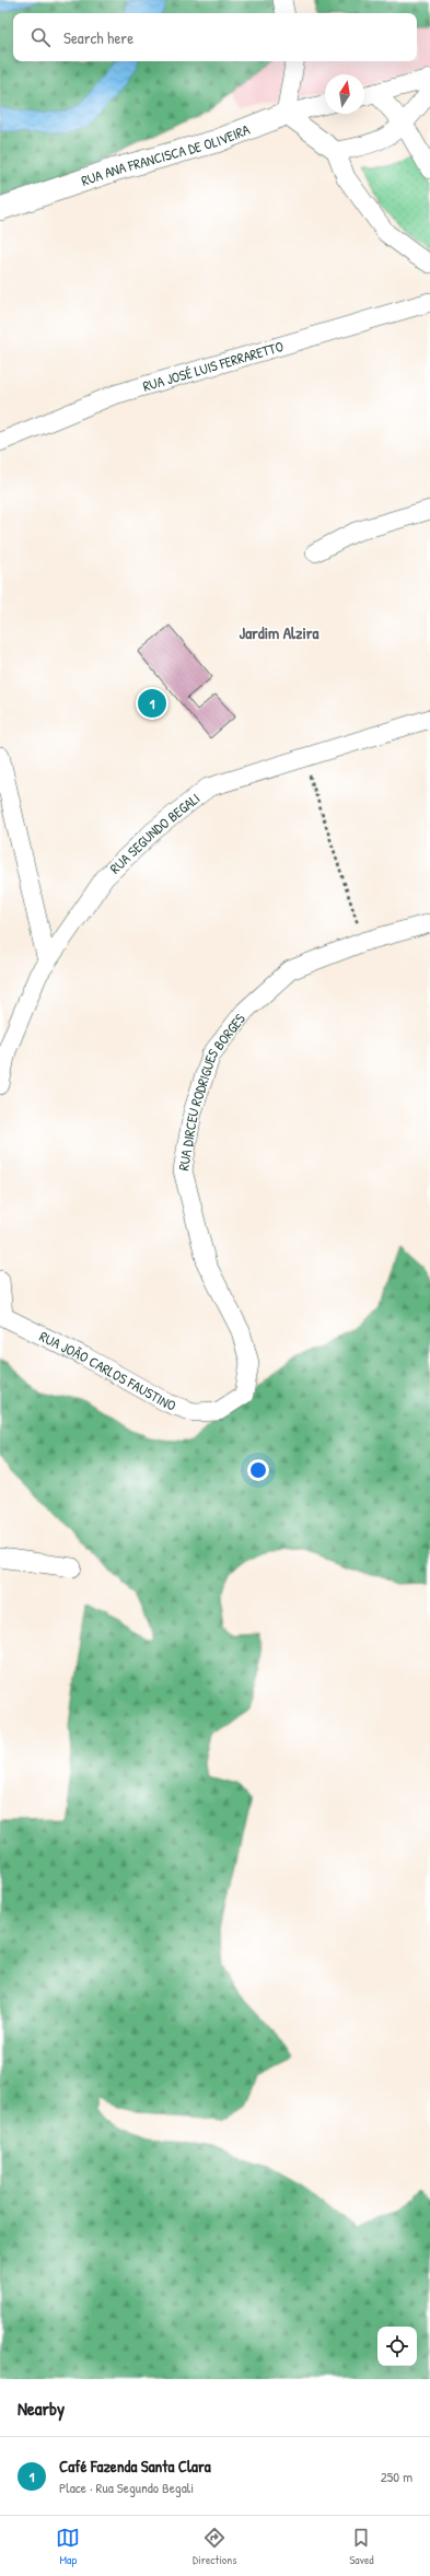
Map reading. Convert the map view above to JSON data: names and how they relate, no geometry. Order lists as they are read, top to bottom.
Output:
{
  "streets": {
    "street": [
      "RUA ANA FRANCISCA DE OLIVEIRA",
      "RUA JOSÉ LUIS FERRARETTO",
      "RUA SEGUNDO BEGALI",
      "RUA DIRCEU RODRIGUES BORGES",
      "RUA JOÃO CARLOS FAUSTINO"
    ]
  },
  "crossings": [
    ["RUA DIRCEU RODRIGUES BORGES", "RUA JOÃO CARLOS FAUSTINO"]
  ],
  "districts": ["Jardim Alzira"],
  "north": "top",
  "page": {
    "search": "Search here",
    "pins": "1",
    "heading": "Nearby",
    "list": [
      {
        "mark": "1",
        "name": "Café Fazenda Santa Clara",
        "note": "Place · Rua Segundo Begali",
        "value": "250 m"
      }
    ],
    "nav": ["Map", "Directions", "Saved"]
  }
}
